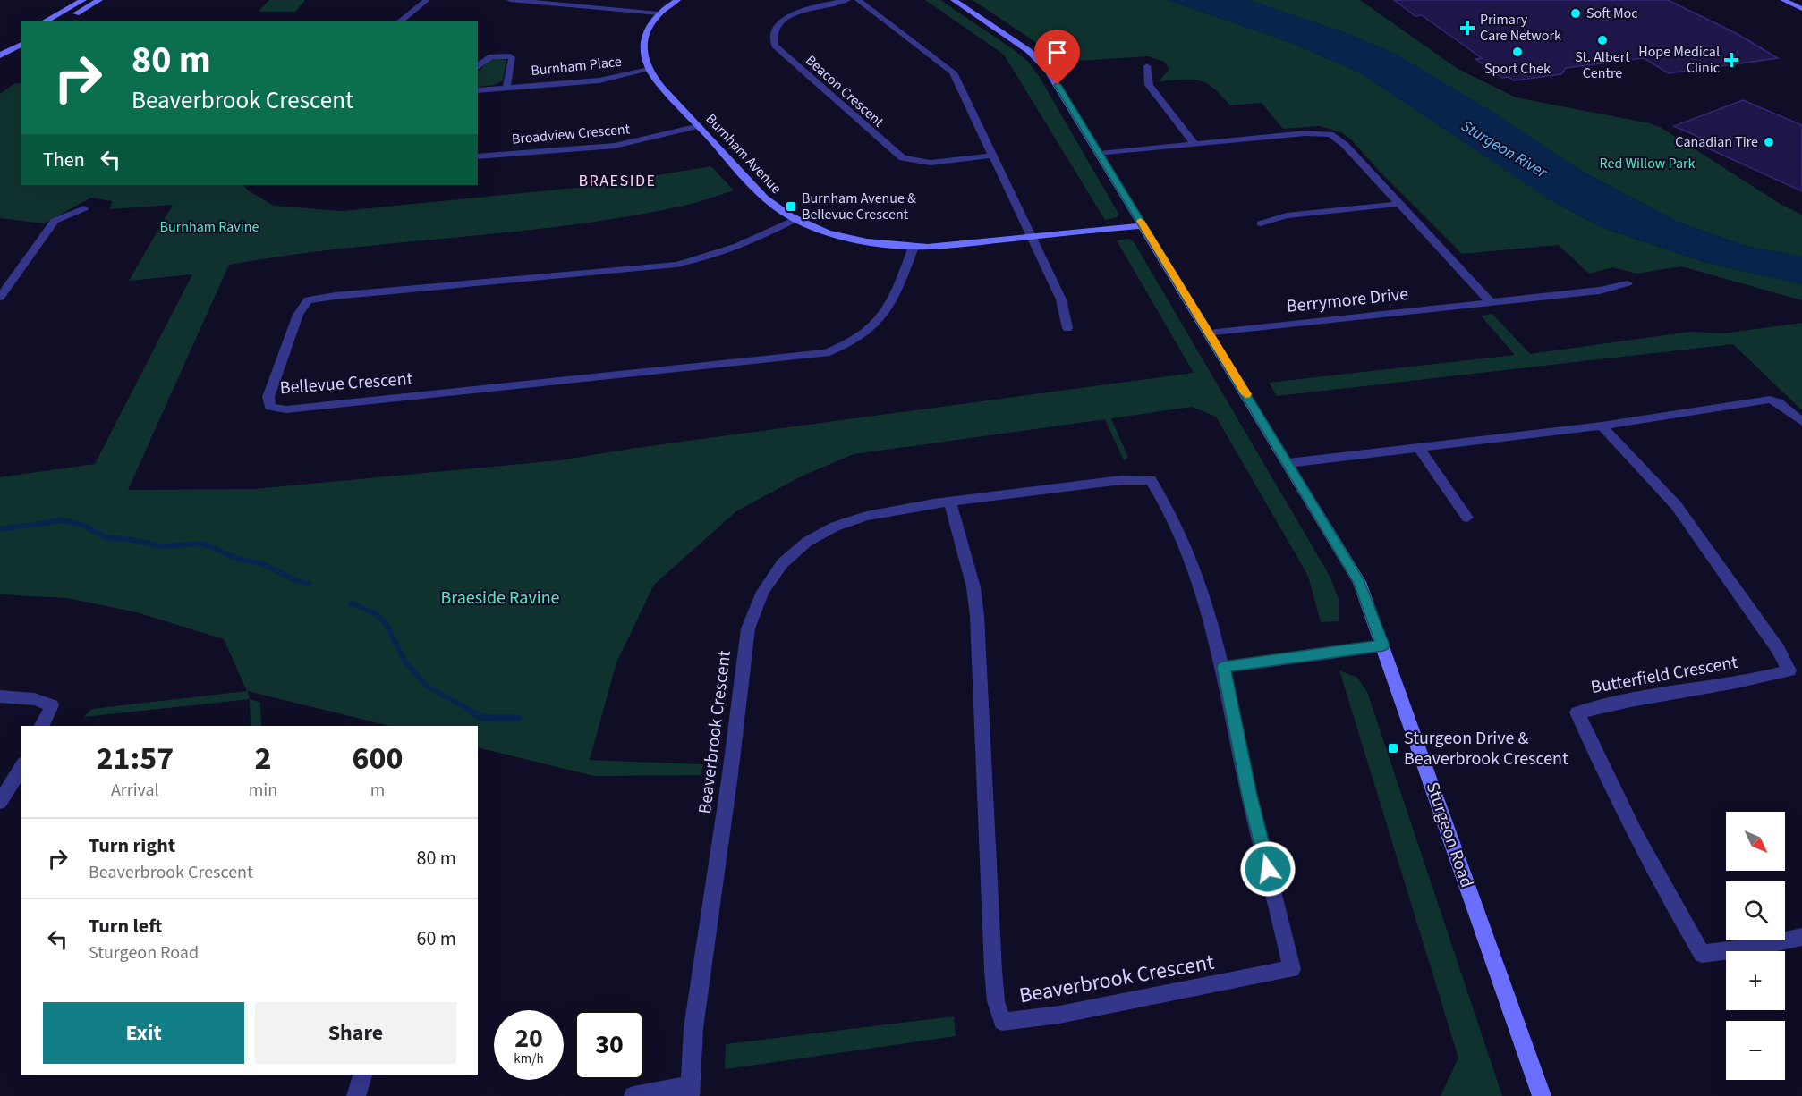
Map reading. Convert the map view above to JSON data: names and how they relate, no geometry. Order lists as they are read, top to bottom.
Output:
{
  "streets": {
    "main road": ["Burnham Avenue", "Sturgeon Road"],
    "street": [
      "Burnham Place",
      "Beacon Crescent",
      "Broadview Crescent",
      "Berrymore Drive",
      "Bellevue Crescent",
      "Butterfield Crescent",
      "Beaverbrook Crescent"
    ]
  },
  "crossings": [
    ["Burnham Place", "Burnham Avenue"],
    ["Broadview Crescent", "Burnham Avenue"],
    ["Burnham Avenue", "Bellevue Crescent"],
    ["Burnham Avenue", "Sturgeon Road"],
    ["Berrymore Drive", "Sturgeon Road"]
  ],
  "districts": ["BRAESIDE"],
  "water": ["Sturgeon River"],
  "parks": ["Red Willow Park", "Burnham Ravine", "Braeside Ravine"],
  "places": {
    "other": [
      "Soft Moc",
      "St. Albert Centre",
      "Sport Chek",
      "Canadian Tire"
    ],
    "health": ["Primary Care Network", "Hope Medical Clinic"],
    "transit": ["Burnham Avenue & Bellevue Crescent", "Sturgeon Drive & Beaverbrook Crescent"]
  },
  "north": "bottom right",
  "page": {
    "turn": ["80 m", "Beaverbrook Crescent"],
    "then": "Then",
    "eta": [
      "21:57",
      "Arrival",
      "2",
      "min",
      "600",
      "m"
    ],
    "map_buttons": ["+", "−"],
    "list": [
      {
        "name": "Turn right",
        "note": "Beaverbrook Crescent",
        "value": "80 m"
      },
      {
        "name": "Turn left",
        "note": "Sturgeon Road",
        "value": "60 m"
      }
    ],
    "buttons": ["Exit", "Share"],
    "speed": "20 km/h",
    "limit": "30"
  }
}
